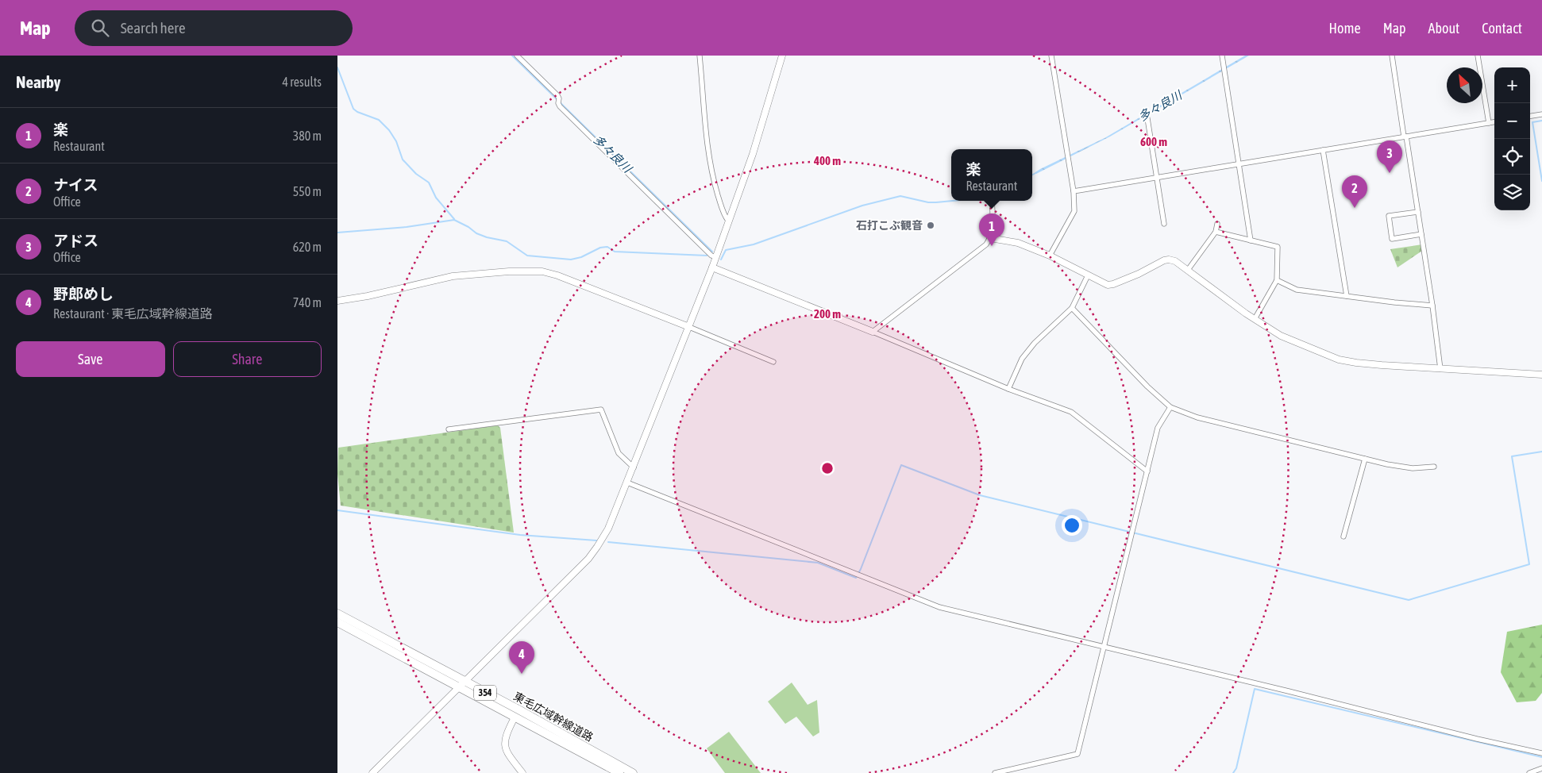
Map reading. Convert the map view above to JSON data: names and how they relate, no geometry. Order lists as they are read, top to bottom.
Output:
{
  "streets": {
    "highway": ["354", "東毛広域幹線道路"]
  },
  "water": ["多々良川"],
  "places": ["石打こぶ観音"],
  "north": "top left",
  "page": {
    "header": "Map",
    "search": "Search here",
    "nav": [
      "Home",
      "Map",
      "About",
      "Contact"
    ],
    "heading": ["Nearby", "4 results"],
    "map_buttons": ["+", "−"],
    "list": [
      {
        "mark": "1",
        "name": "楽",
        "note": "Restaurant",
        "value": "380 m"
      },
      {
        "mark": "2",
        "name": "ナイス",
        "note": "Office",
        "value": "550 m"
      },
      {
        "mark": "3",
        "name": "アドス",
        "note": "Office",
        "value": "620 m"
      },
      {
        "mark": "4",
        "name": "野郎めし",
        "note": "Restaurant · 東毛広域幹線道路",
        "value": "740 m"
      }
    ],
    "pins": [
      "3",
      "2",
      "1",
      "4"
    ],
    "popup": ["楽", "Restaurant"],
    "buttons": ["Save", "Share"]
  },
  "rings": ["600 m", "400 m", "200 m"]
}
